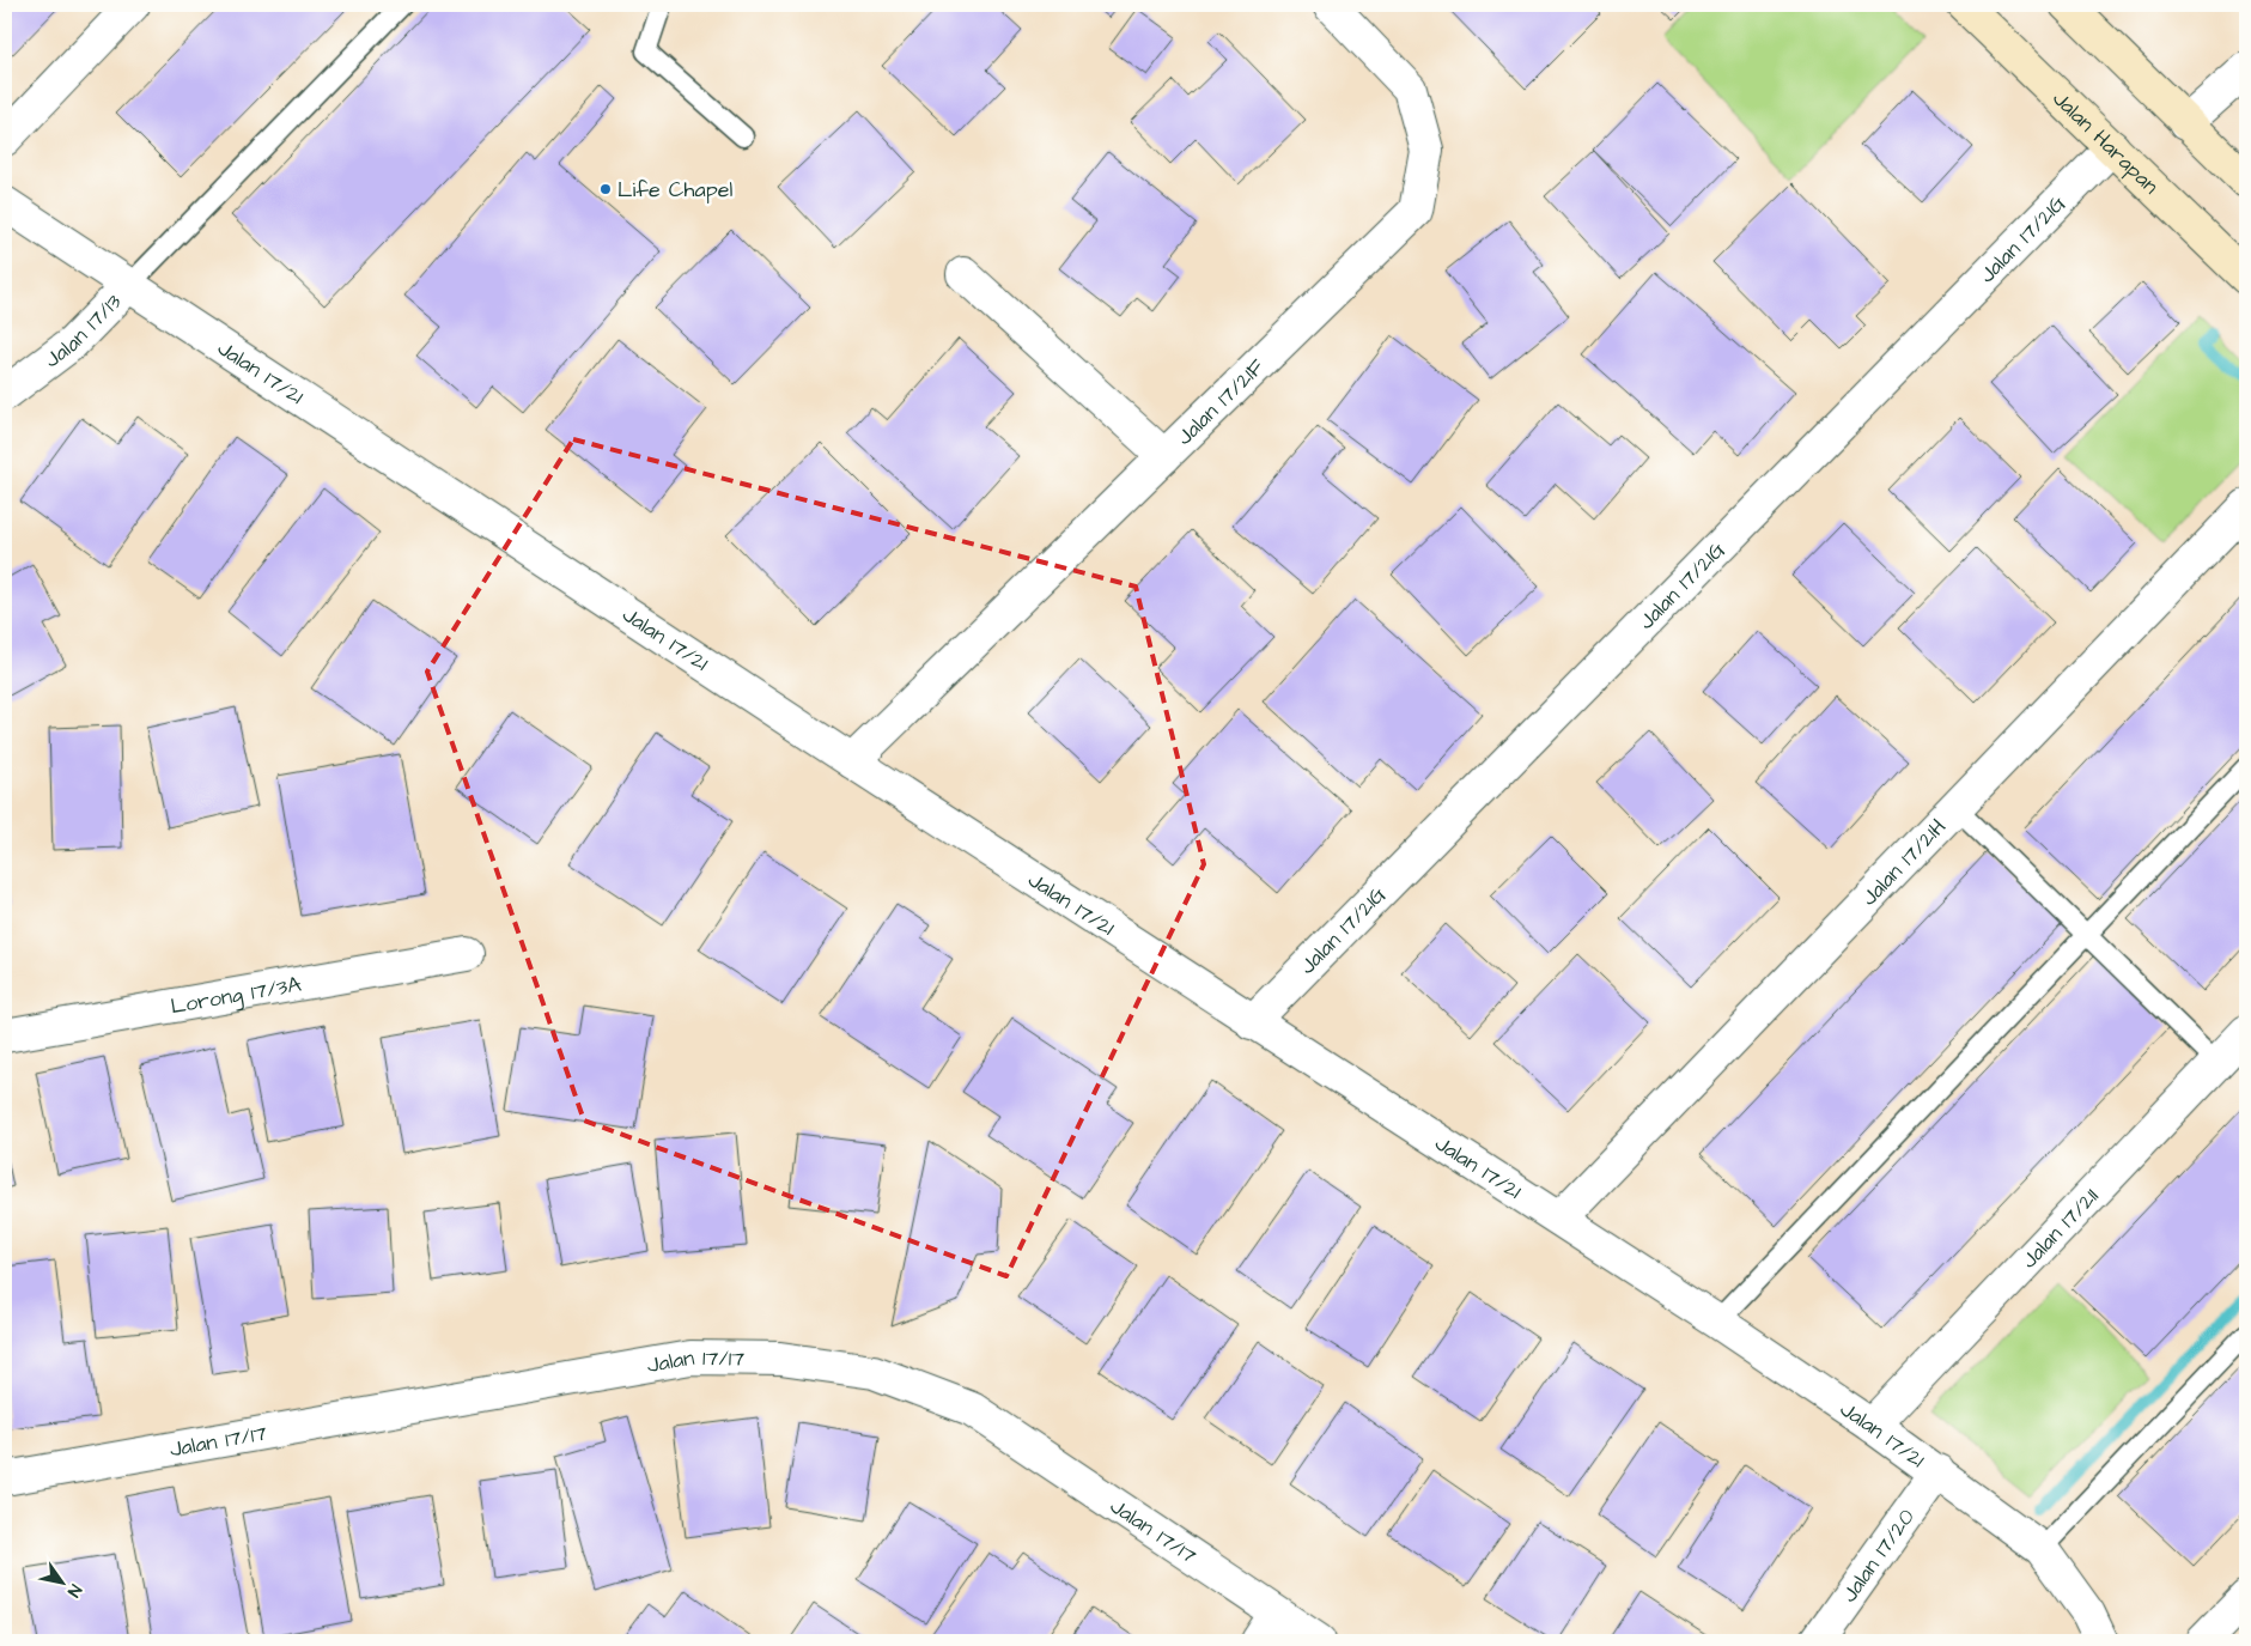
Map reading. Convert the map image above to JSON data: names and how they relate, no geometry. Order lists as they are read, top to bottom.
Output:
{
  "streets": {
    "main road": ["Jalan Harapan"],
    "street": [
      "Jalan 17/21G",
      "Jalan 17/13",
      "Jalan 17/21",
      "Jalan 17/21F",
      "Jalan 17/21H",
      "Lorong 17/3A",
      "Jalan 17/21I",
      "Jalan 17/17",
      "Jalan 17/20"
    ]
  },
  "crossings": [
    ["Jalan Harapan", "Jalan 17/21G"],
    ["Jalan 17/21G", "Jalan 17/21"],
    ["Jalan 17/13", "Jalan 17/21"],
    ["Jalan 17/21", "Jalan 17/21F"],
    ["Jalan 17/21", "Jalan 17/21H"],
    ["Jalan 17/21", "Jalan 17/21I"],
    ["Jalan 17/21", "Jalan 17/20"]
  ],
  "places": ["Life Chapel"],
  "north": "bottom right"
}
